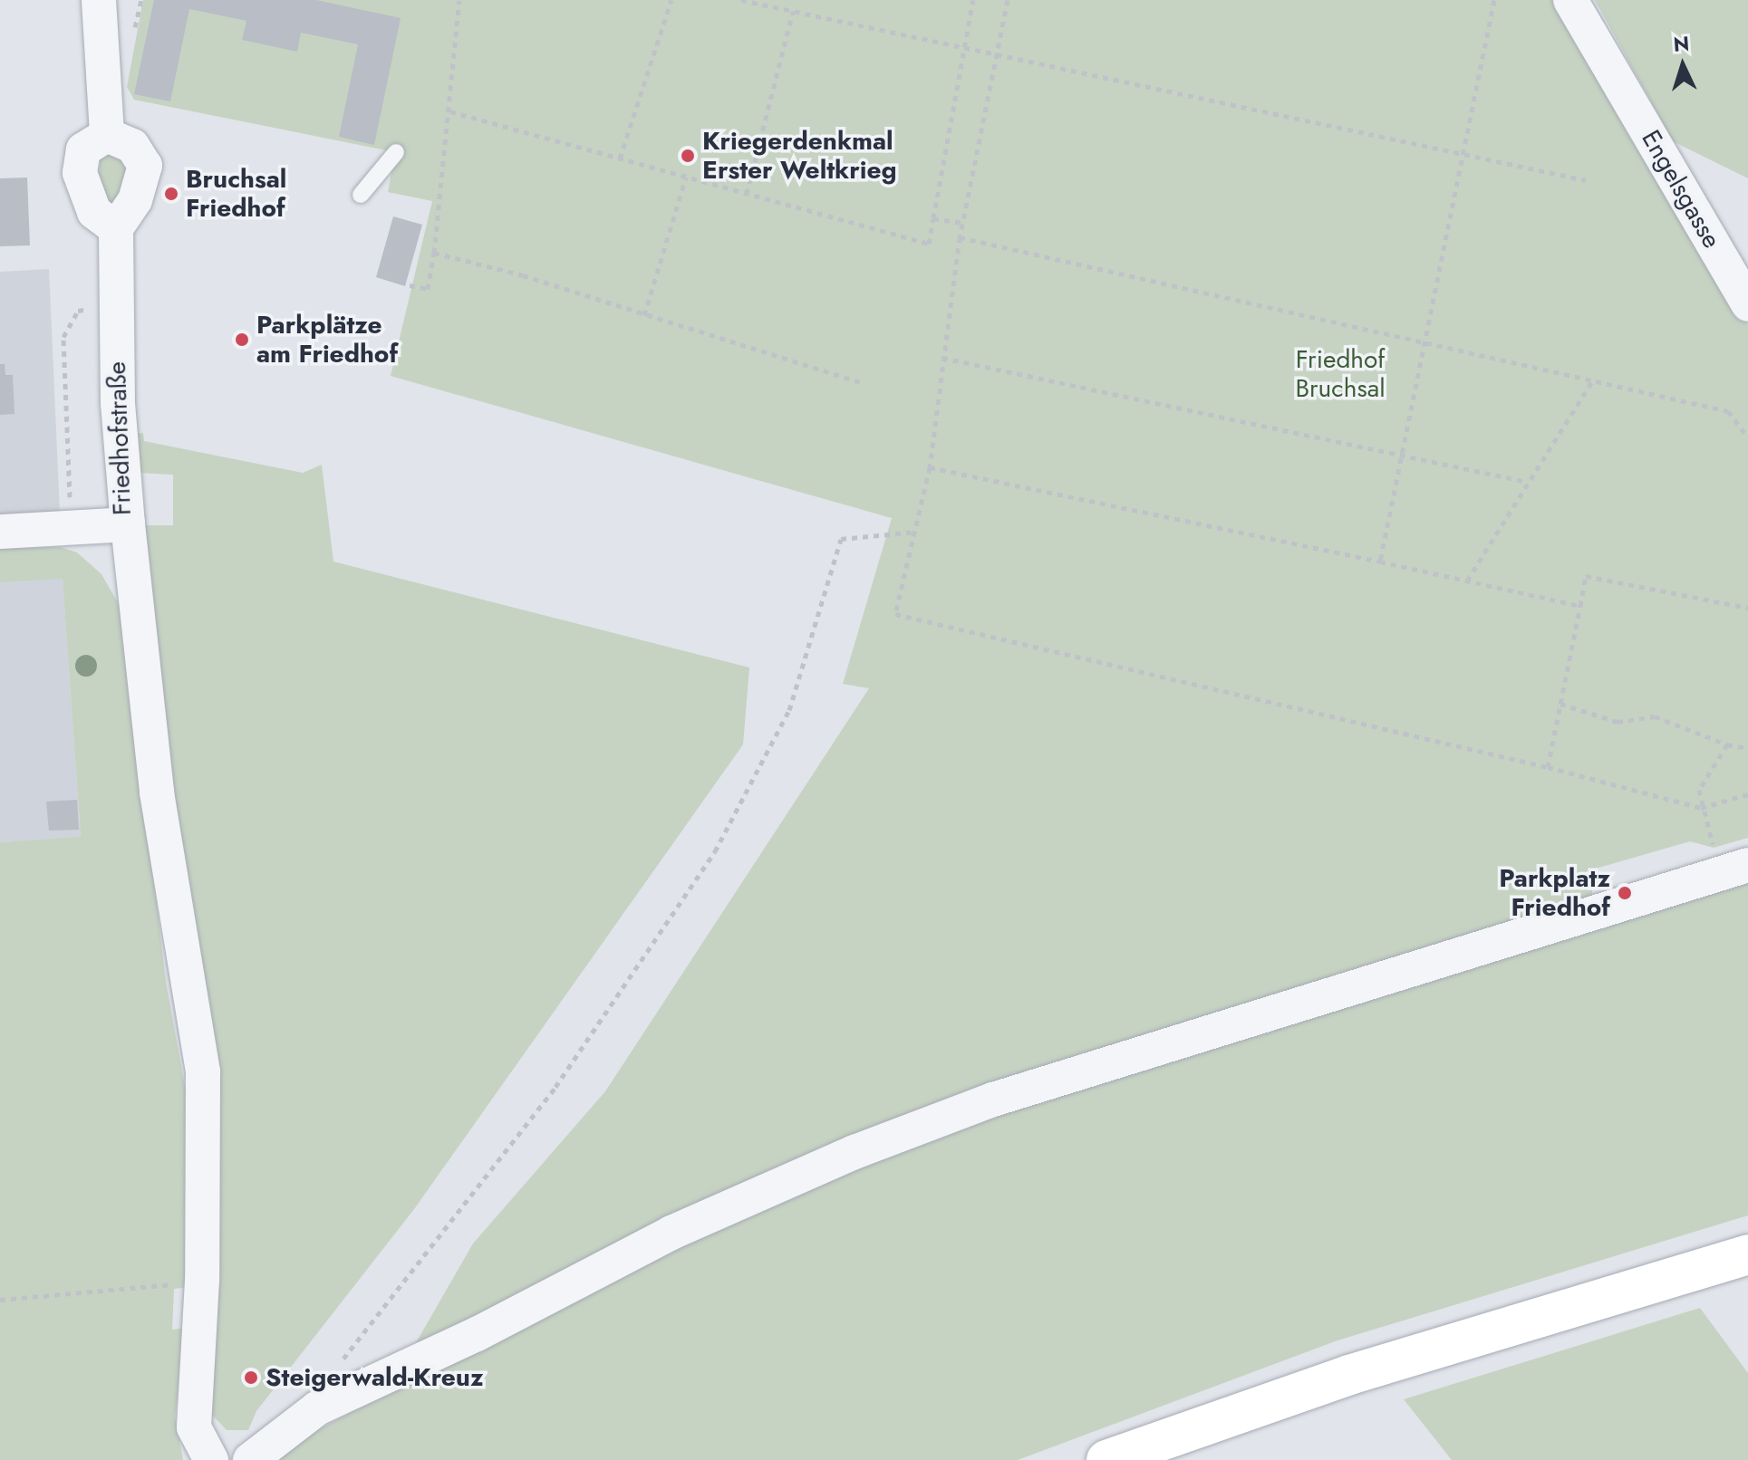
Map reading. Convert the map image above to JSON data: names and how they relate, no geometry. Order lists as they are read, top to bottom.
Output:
{
  "streets": {
    "street": ["Engelsgasse", "Friedhofstraße"]
  },
  "parks": ["Friedhof Bruchsal"],
  "places": [
    "Kriegerdenkmal Erster Weltkrieg",
    "Bruchsal Friedhof",
    "Parkplätze am Friedhof",
    "Parkplatz Friedhof",
    "Steigerwald-Kreuz"
  ],
  "north": "top"
}
